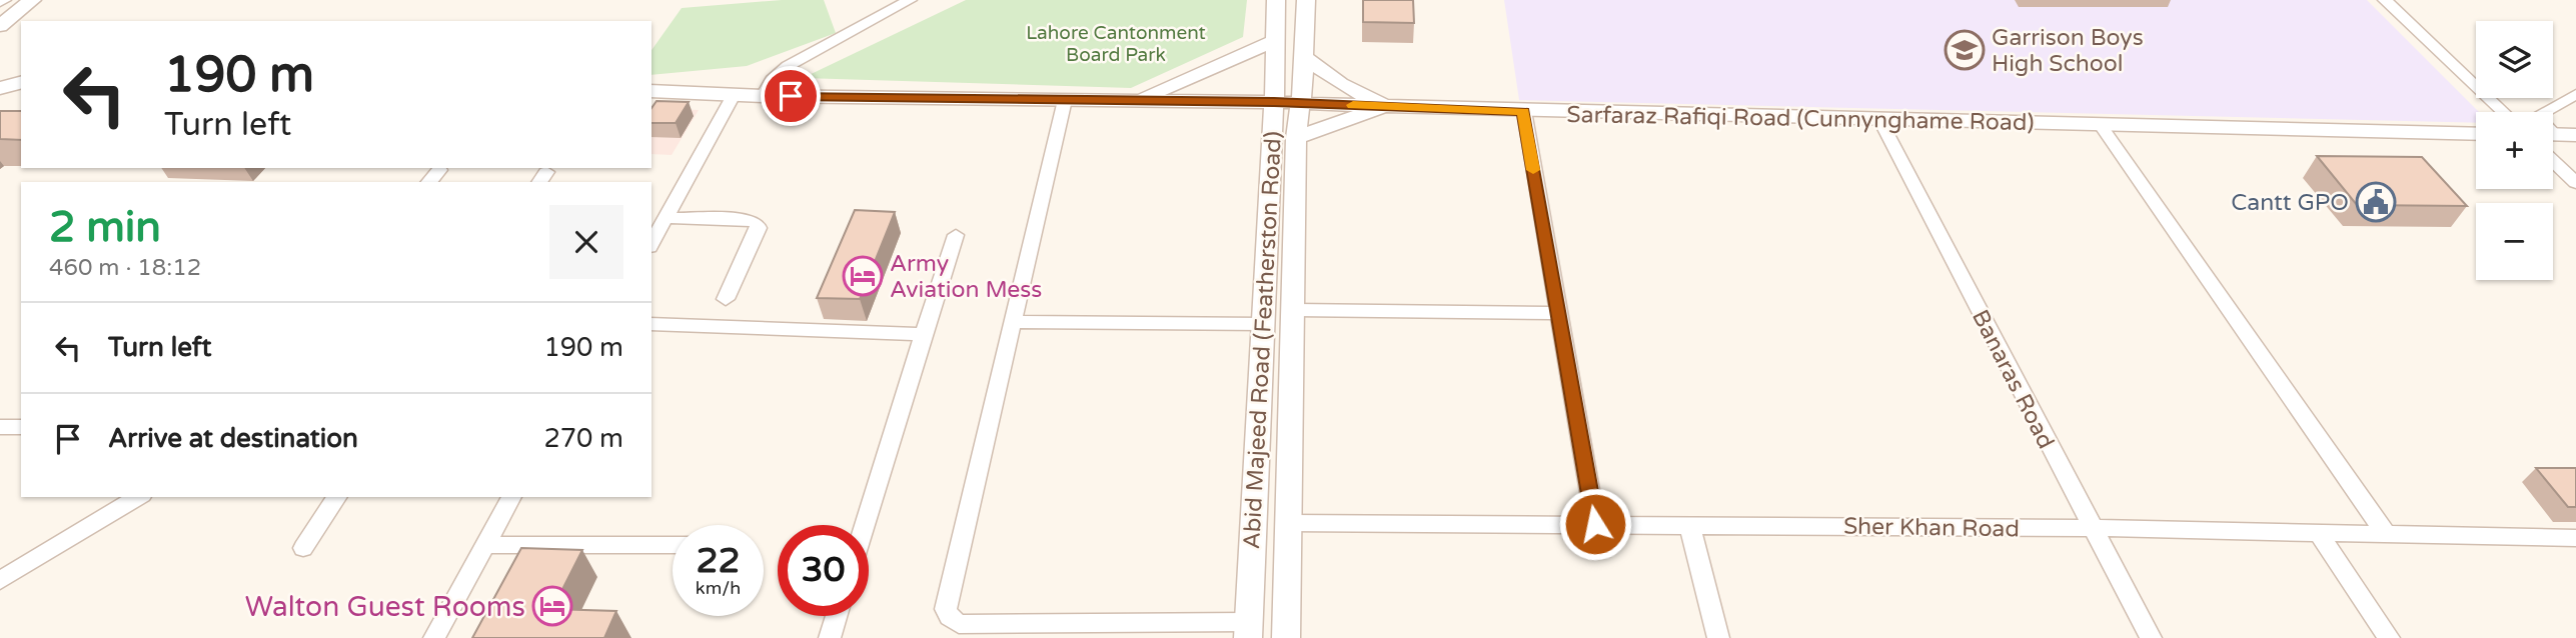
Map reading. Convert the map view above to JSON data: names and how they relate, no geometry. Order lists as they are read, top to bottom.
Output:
{
  "streets": {
    "street": [
      "Sarfaraz Rafiqi Road (Cunnynghame Road)",
      "Abid Majeed Road (Featherston Road)",
      "Banaras Road",
      "Sher Khan Road"
    ]
  },
  "crossings": [
    ["Sarfaraz Rafiqi Road (Cunnynghame Road)", "Abid Majeed Road (Featherston Road)"],
    ["Sarfaraz Rafiqi Road (Cunnynghame Road)", "Banaras Road"],
    ["Abid Majeed Road (Featherston Road)", "Sher Khan Road"],
    ["Banaras Road", "Sher Khan Road"]
  ],
  "parks": ["Lahore Cantonment Board Park"],
  "places": {
    "school or university": ["Garrison Boys High School"],
    "public building": ["Cantt GPO"],
    "hotel": ["Army Aviation Mess", "Walton Guest Rooms"]
  },
  "page": {
    "map_buttons": ["+", "−"],
    "turn": ["190 m", "Turn left"],
    "heading": ["2 min", "460 m · 18:12"],
    "list": [
      {
        "name": "Turn left",
        "value": "190 m"
      },
      {
        "name": "Arrive at destination",
        "value": "270 m"
      }
    ],
    "speed": "22 km/h",
    "limit": "30"
  }
}
